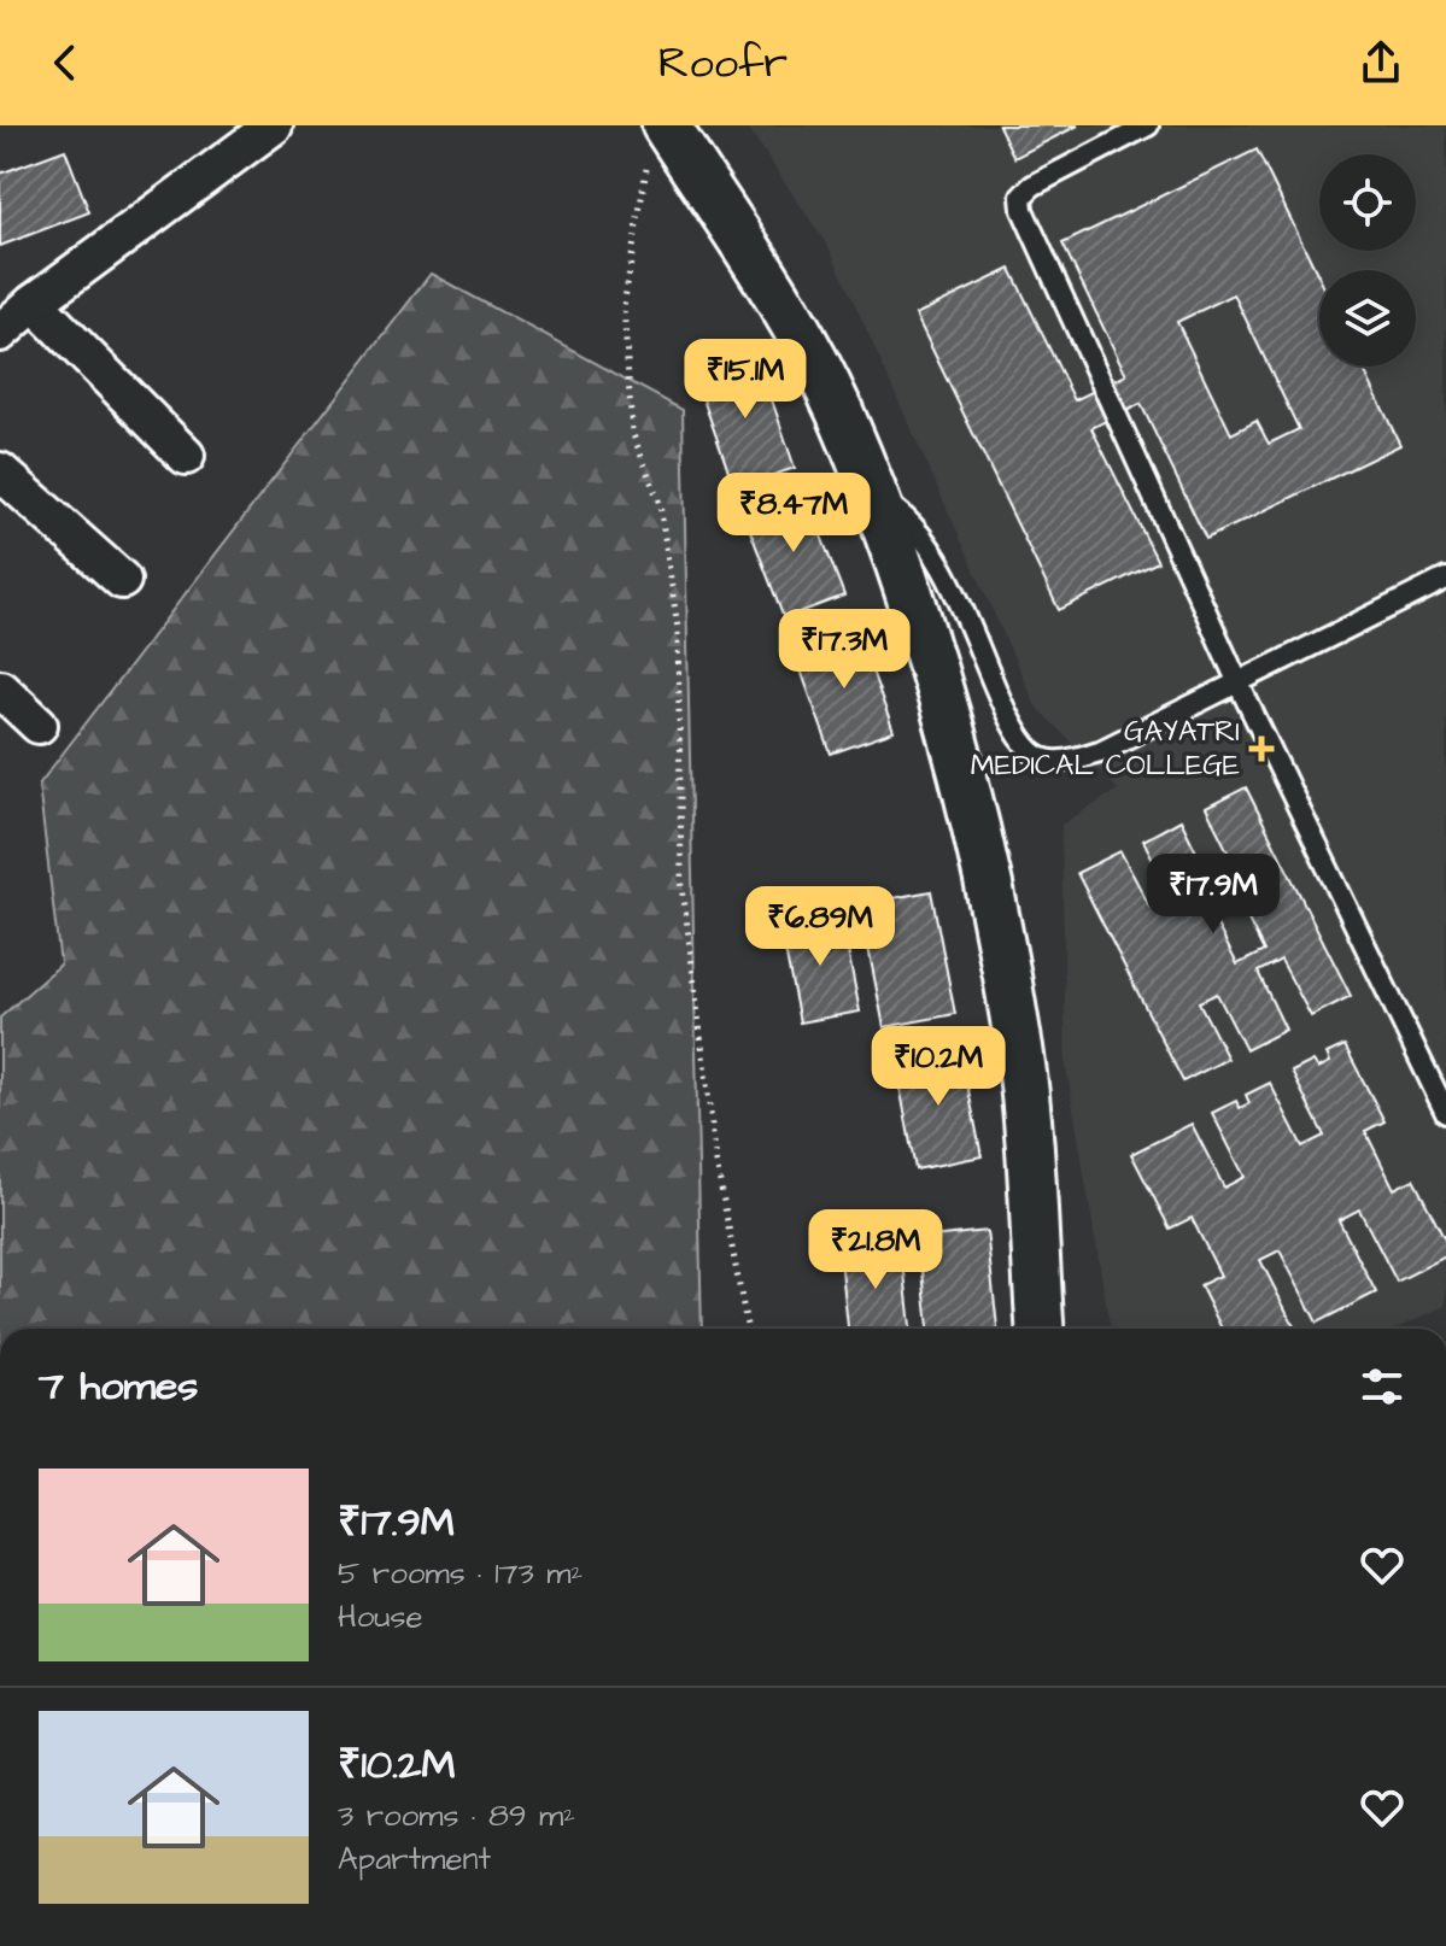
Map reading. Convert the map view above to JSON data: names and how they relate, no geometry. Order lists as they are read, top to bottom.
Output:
{
  "places": {
    "health": ["GAYATRI MEDICAL COLLEGE"]
  },
  "page": {
    "header": "Roofr",
    "price": [
      "₹15.1M",
      "₹8.47M",
      "₹17.3M",
      "₹17.9M",
      "₹6.89M",
      "₹10.2M",
      "₹21.8M"
    ],
    "heading": "7 homes",
    "list": [
      {
        "name": "₹17.9M",
        "note": "5 rooms · 173 m² · House"
      },
      {
        "name": "₹10.2M",
        "note": "3 rooms · 89 m² · Apartment"
      }
    ]
  }
}
